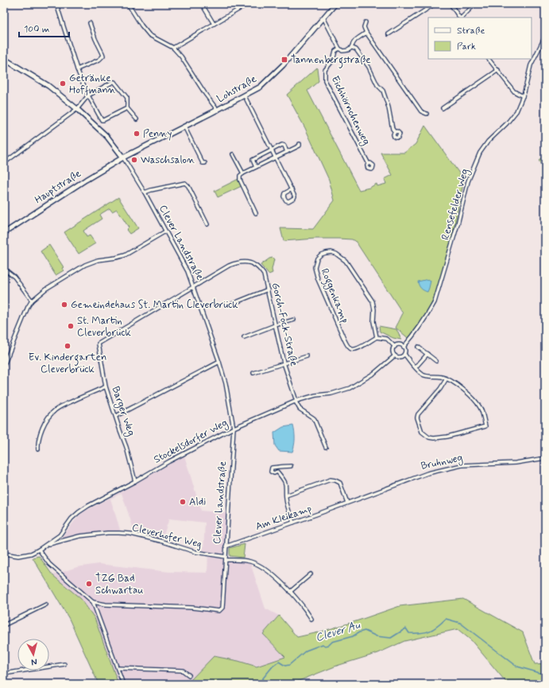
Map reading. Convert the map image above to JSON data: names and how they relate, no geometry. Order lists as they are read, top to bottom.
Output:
{
  "streets": {
    "main road": ["Lohstraße", "Hauptstraße", "Clever Landstraße"],
    "street": [
      "Eichhörnchenweg",
      "Rensefelder Weg",
      "Roggenkamp",
      "Gorch-Fock-Straße",
      "Barger Weg",
      "Stockelsdorfer Weg",
      "Bruhnweg",
      "Am Kleikamp",
      "Cleverhofer Weg"
    ]
  },
  "crossings": [
    ["Lohstraße", "Hauptstraße"],
    ["Lohstraße", "Clever Landstraße"],
    ["Hauptstraße", "Clever Landstraße"],
    ["Rensefelder Weg", "Stockelsdorfer Weg"],
    ["Clever Landstraße", "Gorch-Fock-Straße"],
    ["Clever Landstraße", "Barger Weg"],
    ["Clever Landstraße", "Stockelsdorfer Weg"],
    ["Clever Landstraße", "Am Kleikamp"],
    ["Clever Landstraße", "Cleverhofer Weg"],
    ["Gorch-Fock-Straße", "Barger Weg"],
    ["Gorch-Fock-Straße", "Stockelsdorfer Weg"],
    ["Barger Weg", "Stockelsdorfer Weg"],
    ["Stockelsdorfer Weg", "Cleverhofer Weg"],
    ["Bruhnweg", "Am Kleikamp"]
  ],
  "water": ["Clever Au"],
  "places": {
    "transit": ["Tannenbergstraße"],
    "other": [
      "Getränke Hoffmann",
      "Penny",
      "Waschsalon",
      "Gemeindehaus St. Martin Cleverbrück",
      "St. Martin Cleverbrück",
      "Ev. Kindergarten Cleverbrück",
      "Aldi",
      "TZG Bad Schwartau"
    ]
  },
  "legend": ["Straße", "Park"],
  "scale_bar": "100 m",
  "north": "bottom"
}
